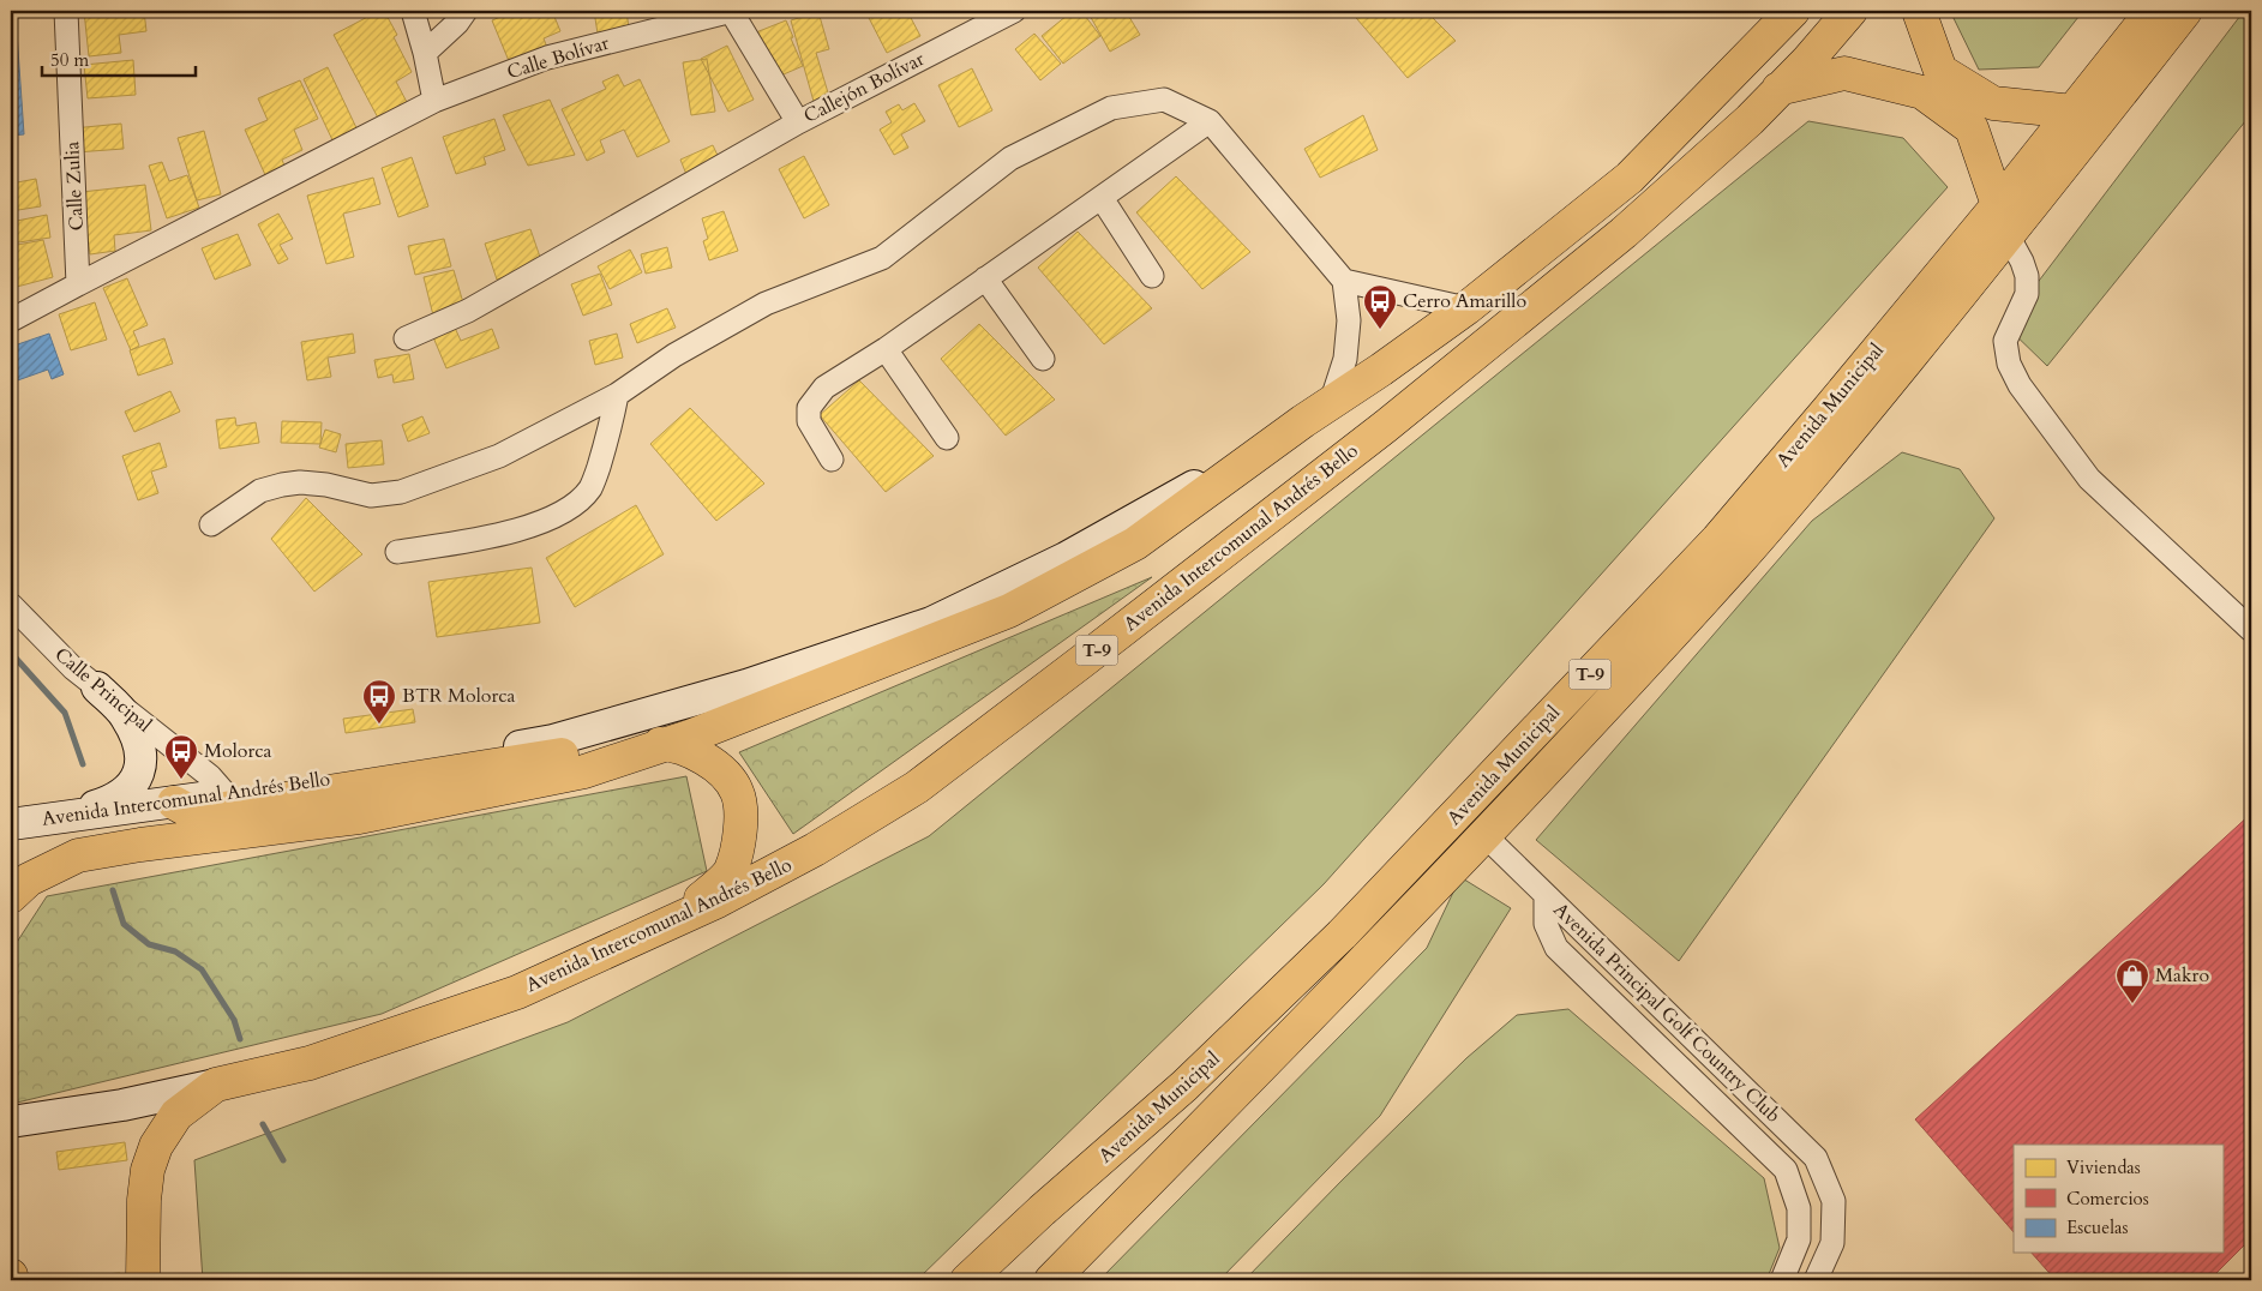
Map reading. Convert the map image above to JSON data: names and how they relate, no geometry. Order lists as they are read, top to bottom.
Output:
{
  "streets": {
    "highway": ["Avenida Municipal", "Avenida Intercomunal Andrés Bello", "T-9"],
    "street": [
      "Calle Bolívar",
      "Callejón Bolívar",
      "Calle Zulia",
      "Calle Principal",
      "Avenida Principal Golf Country Club"
    ]
  },
  "crossings": [
    ["Calle Bolívar", "Callejón Bolívar"],
    ["Calle Bolívar", "Calle Zulia"],
    ["Avenida Intercomunal Andrés Bello", "Calle Principal"]
  ],
  "places": {
    "bus stop": ["Cerro Amarillo", "BTR Molorca", "Molorca"],
    "shop": ["Makro"]
  },
  "legend": ["Viviendas", "Comercios", "Escuelas"],
  "scale_bar": "50 m"
}
